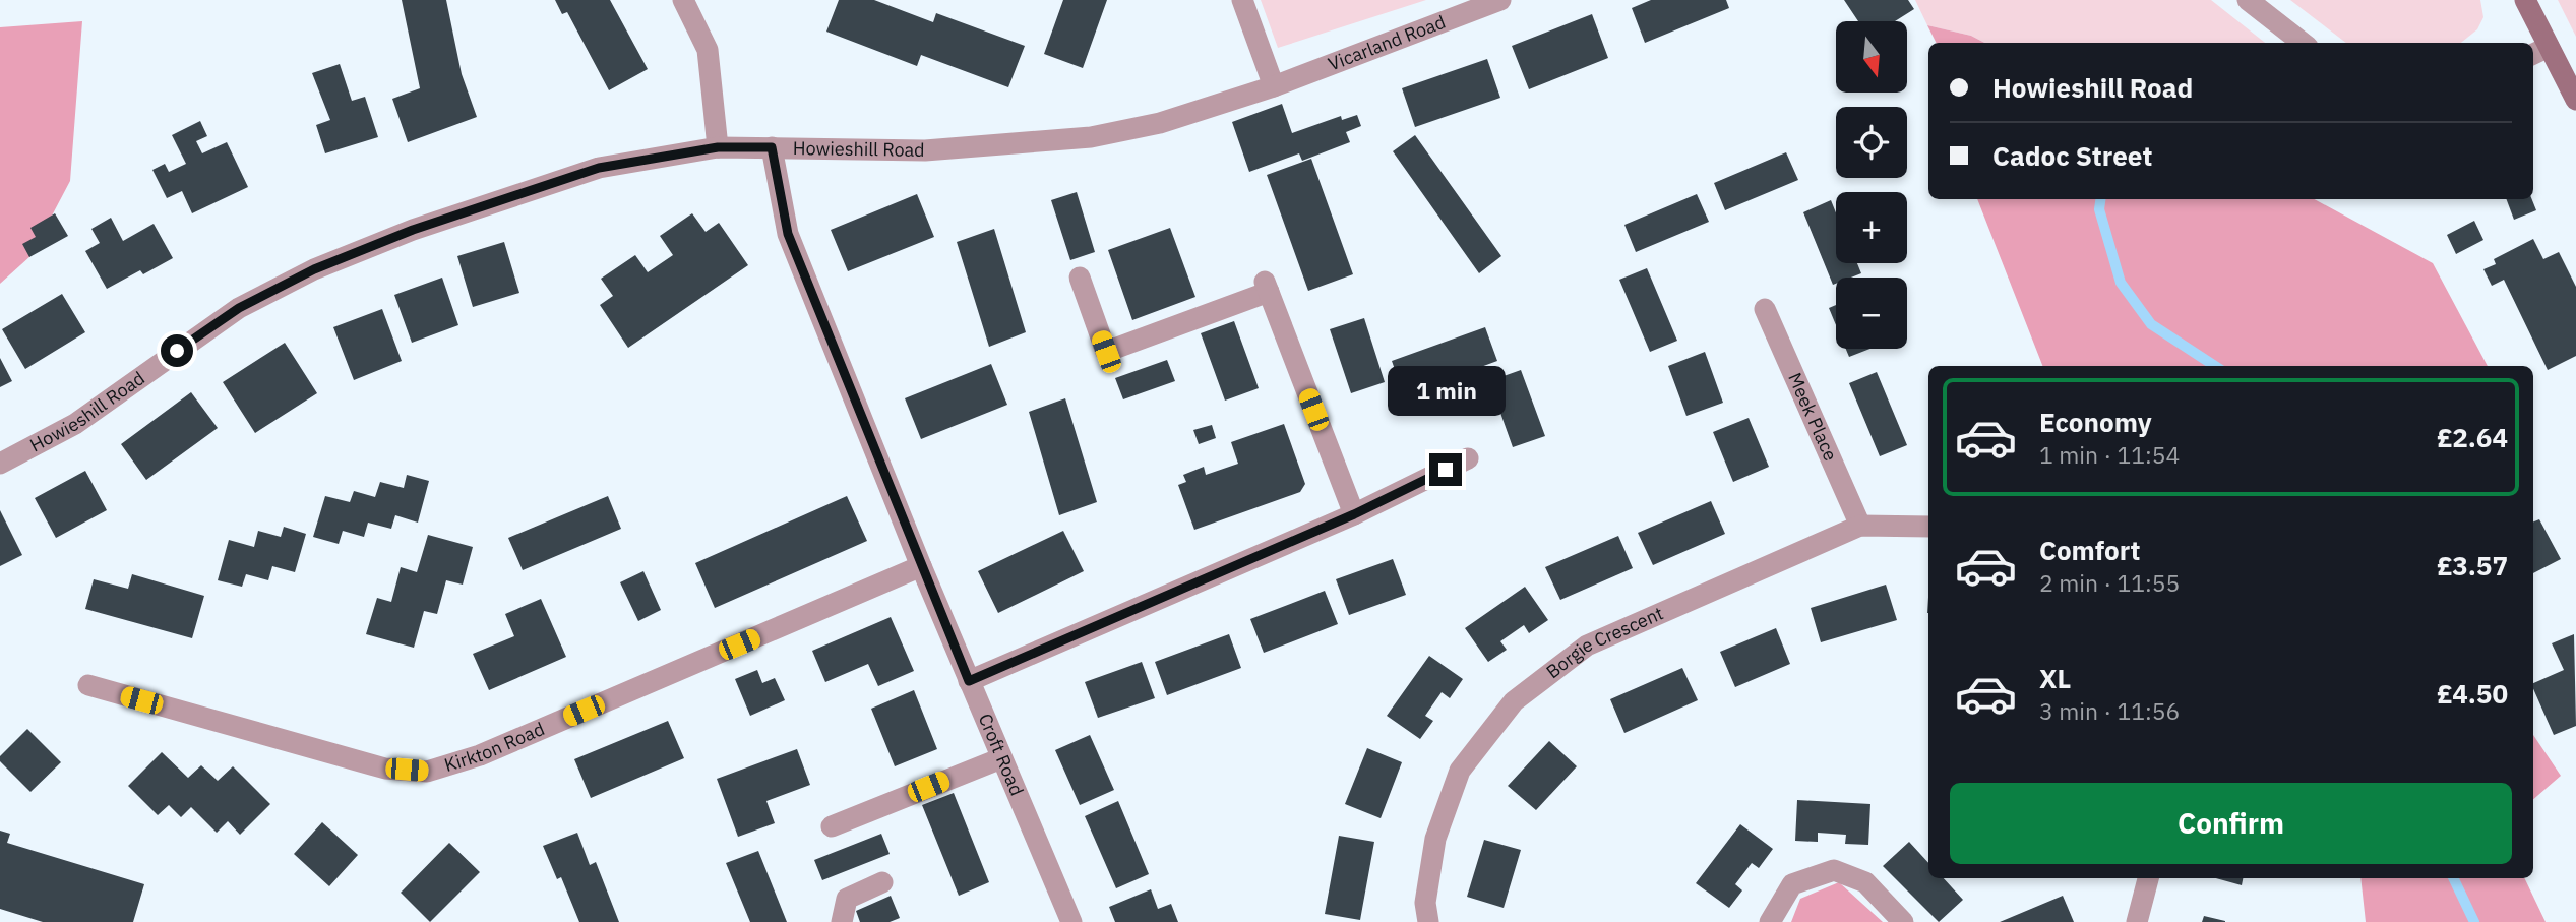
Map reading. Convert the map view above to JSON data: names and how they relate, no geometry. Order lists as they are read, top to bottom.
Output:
{
  "streets": {
    "street": [
      "Vicarland Road",
      "Howieshill Road",
      "Meek Place",
      "Borgie Crescent",
      "Kirkton Road",
      "Croft Road"
    ]
  },
  "crossings": [
    ["Vicarland Road", "Howieshill Road"],
    ["Howieshill Road", "Croft Road"],
    ["Meek Place", "Borgie Crescent"],
    ["Kirkton Road", "Croft Road"]
  ],
  "north": "bottom",
  "page": {
    "map_buttons": ["+", "−"],
    "banner": ["Howieshill Road", "Cadoc Street"],
    "bubble": "1 min",
    "list": [
      {
        "name": "Economy",
        "note": "1 min · 11:54",
        "value": "£2.64"
      },
      {
        "name": "Comfort",
        "note": "2 min · 11:55",
        "value": "£3.57"
      },
      {
        "name": "XL",
        "note": "3 min · 11:56",
        "value": "£4.50"
      }
    ],
    "buttons": "Confirm"
  }
}
